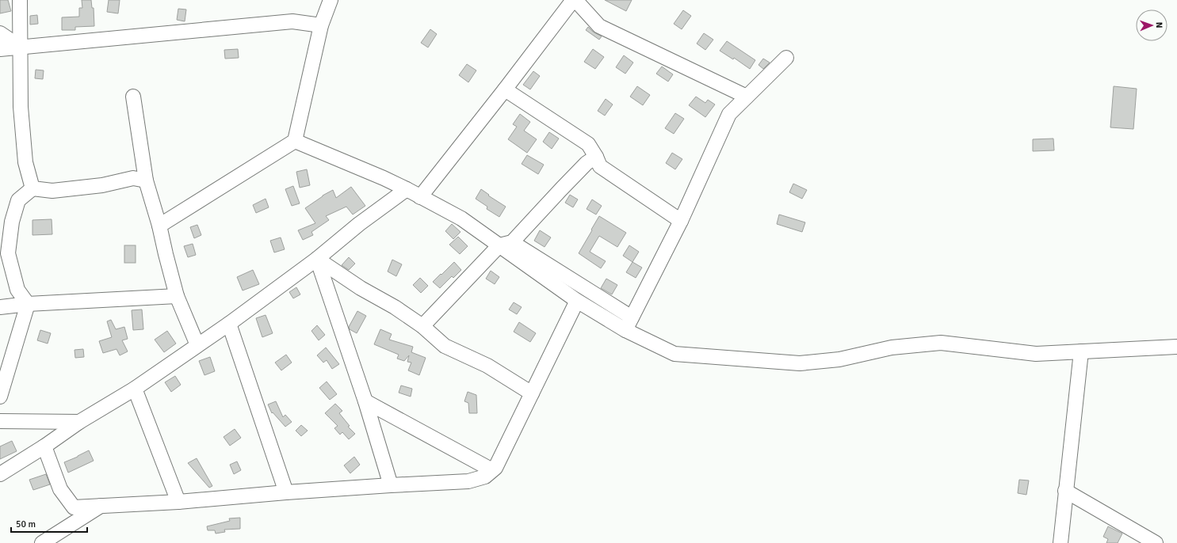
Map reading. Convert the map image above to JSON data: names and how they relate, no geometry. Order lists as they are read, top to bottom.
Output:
{
  "scale_bar": "50 m",
  "north": "right"
}
